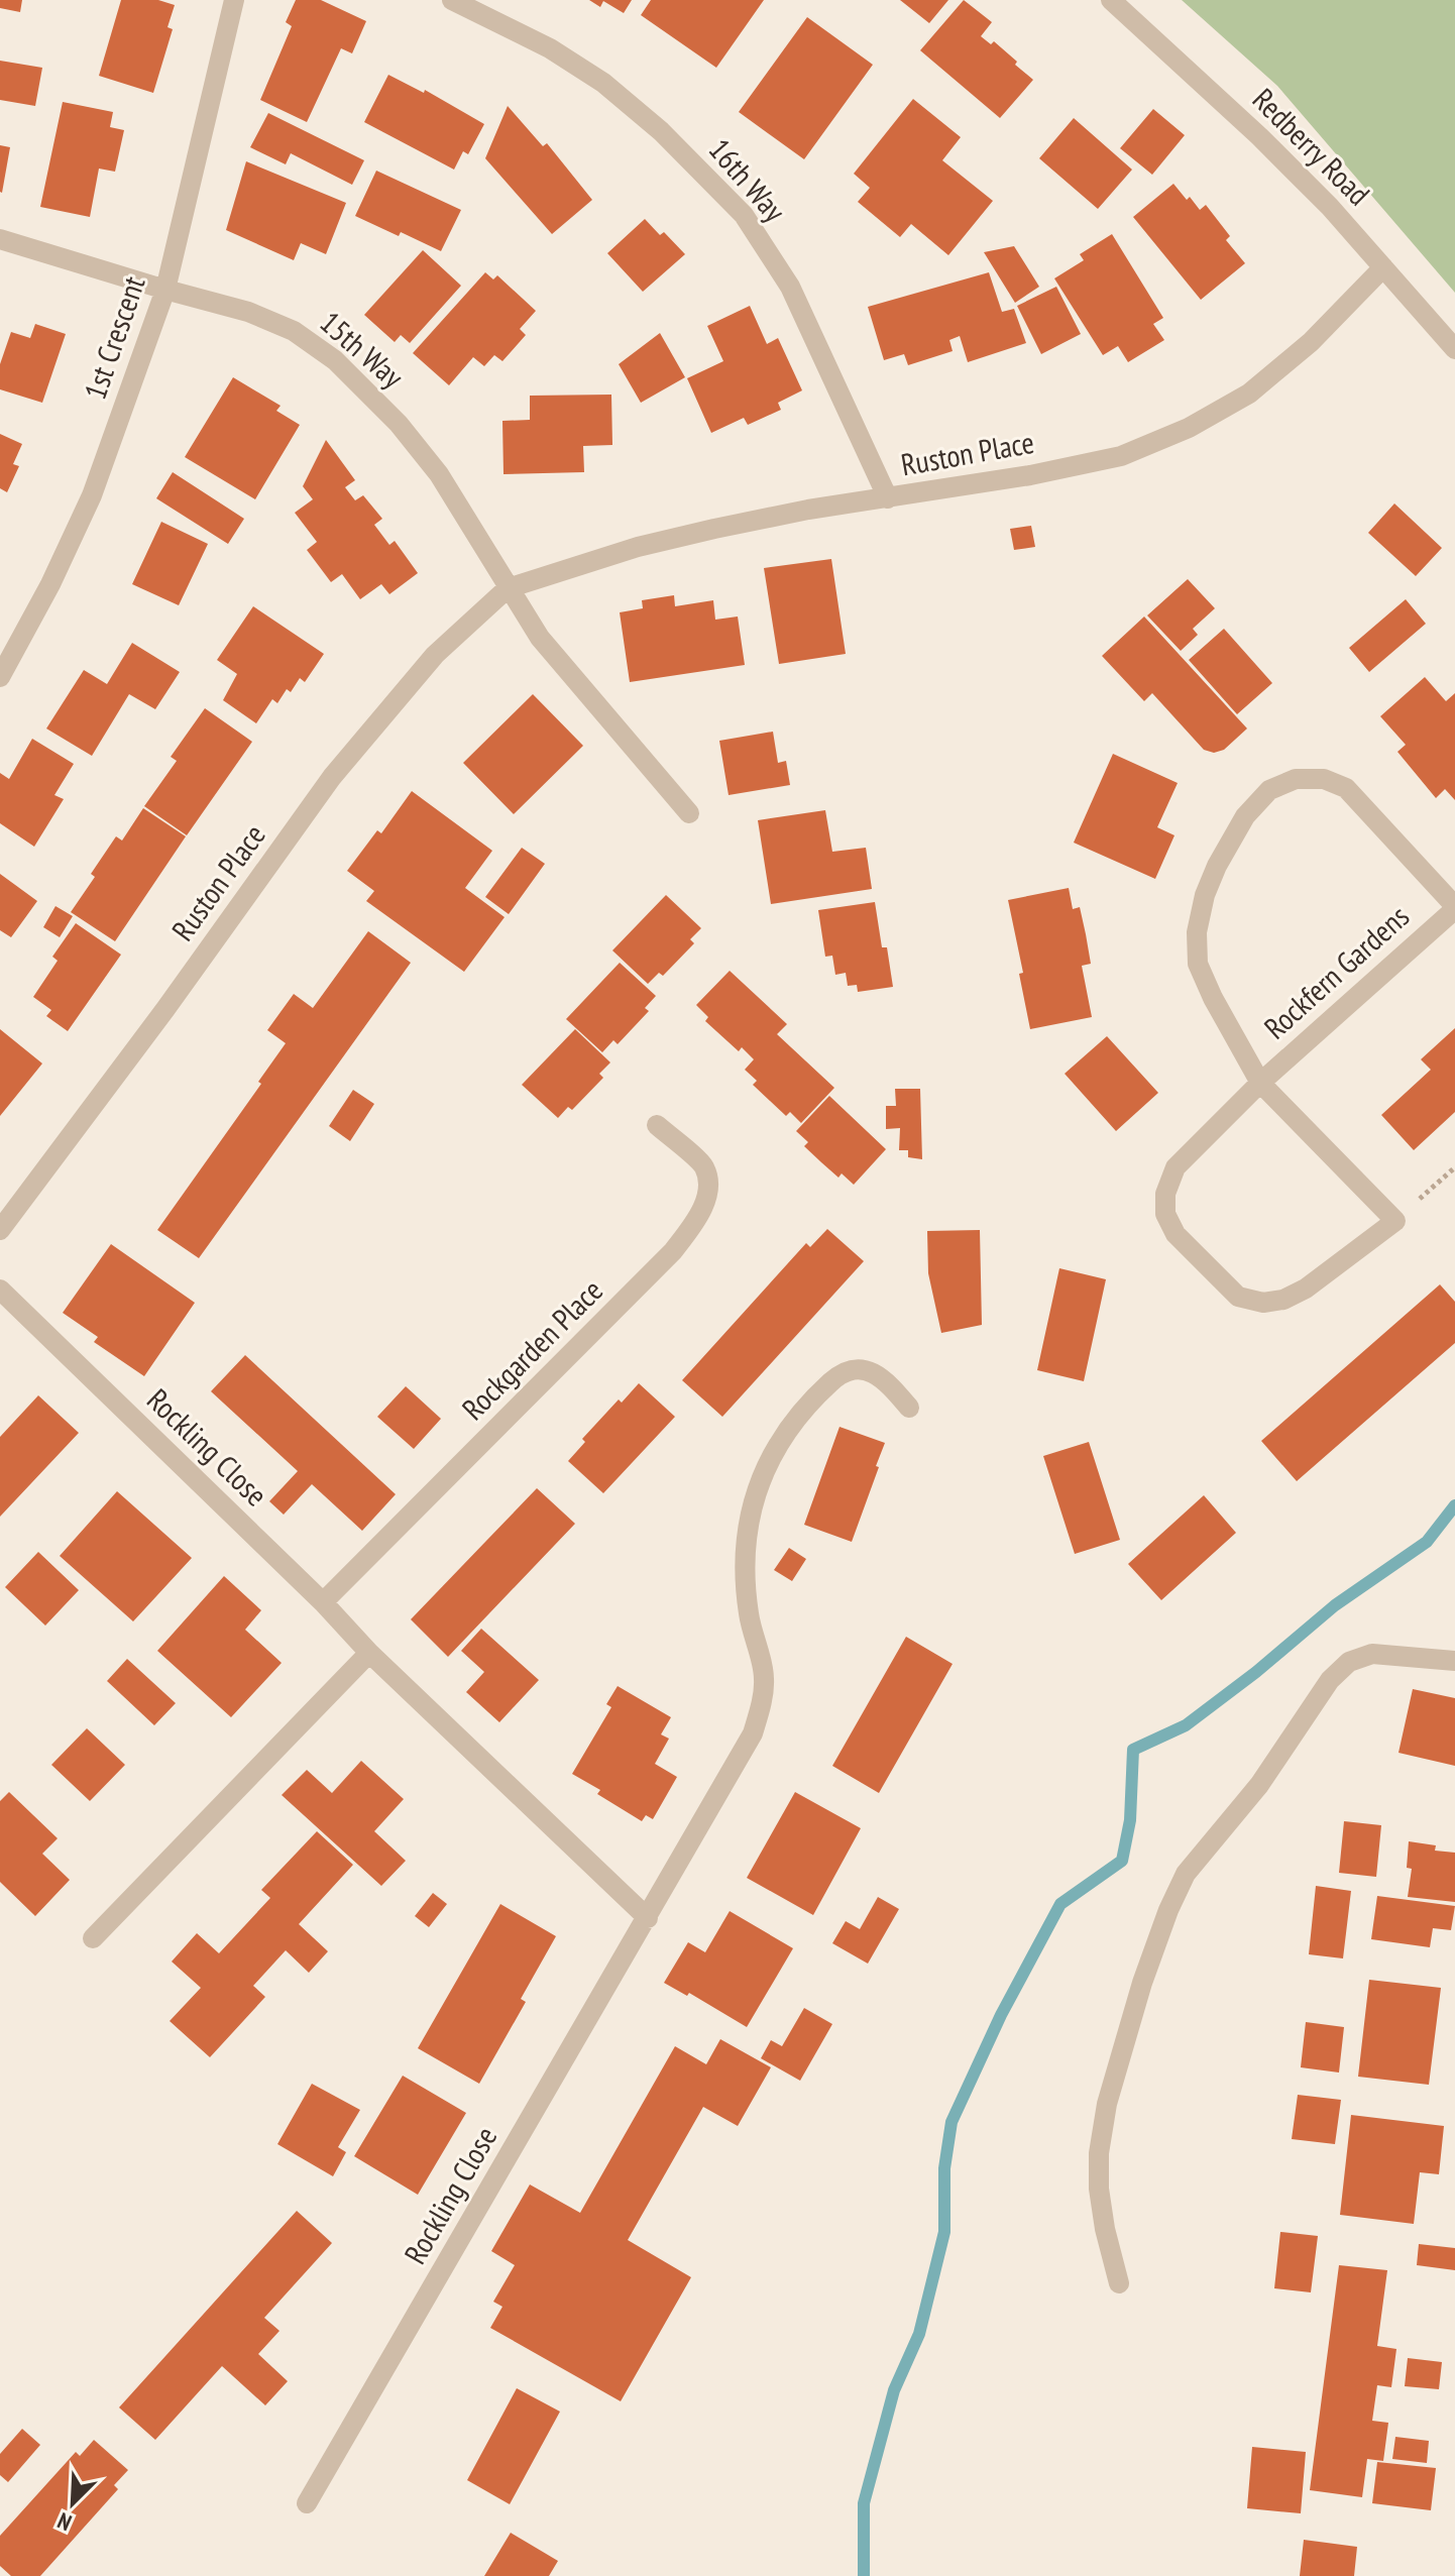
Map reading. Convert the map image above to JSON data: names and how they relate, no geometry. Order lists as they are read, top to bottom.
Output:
{
  "streets": {
    "street": [
      "Redberry Road",
      "16th Way",
      "1st Crescent",
      "15th Way",
      "Ruston Place",
      "Rockfern Gardens",
      "Rockgarden Place",
      "Rockling Close"
    ]
  },
  "crossings": [
    ["Redberry Road", "Ruston Place"],
    ["16th Way", "Ruston Place"],
    ["1st Crescent", "15th Way"],
    ["15th Way", "Ruston Place"],
    ["Rockgarden Place", "Rockling Close"]
  ],
  "north": "bottom left"
}
